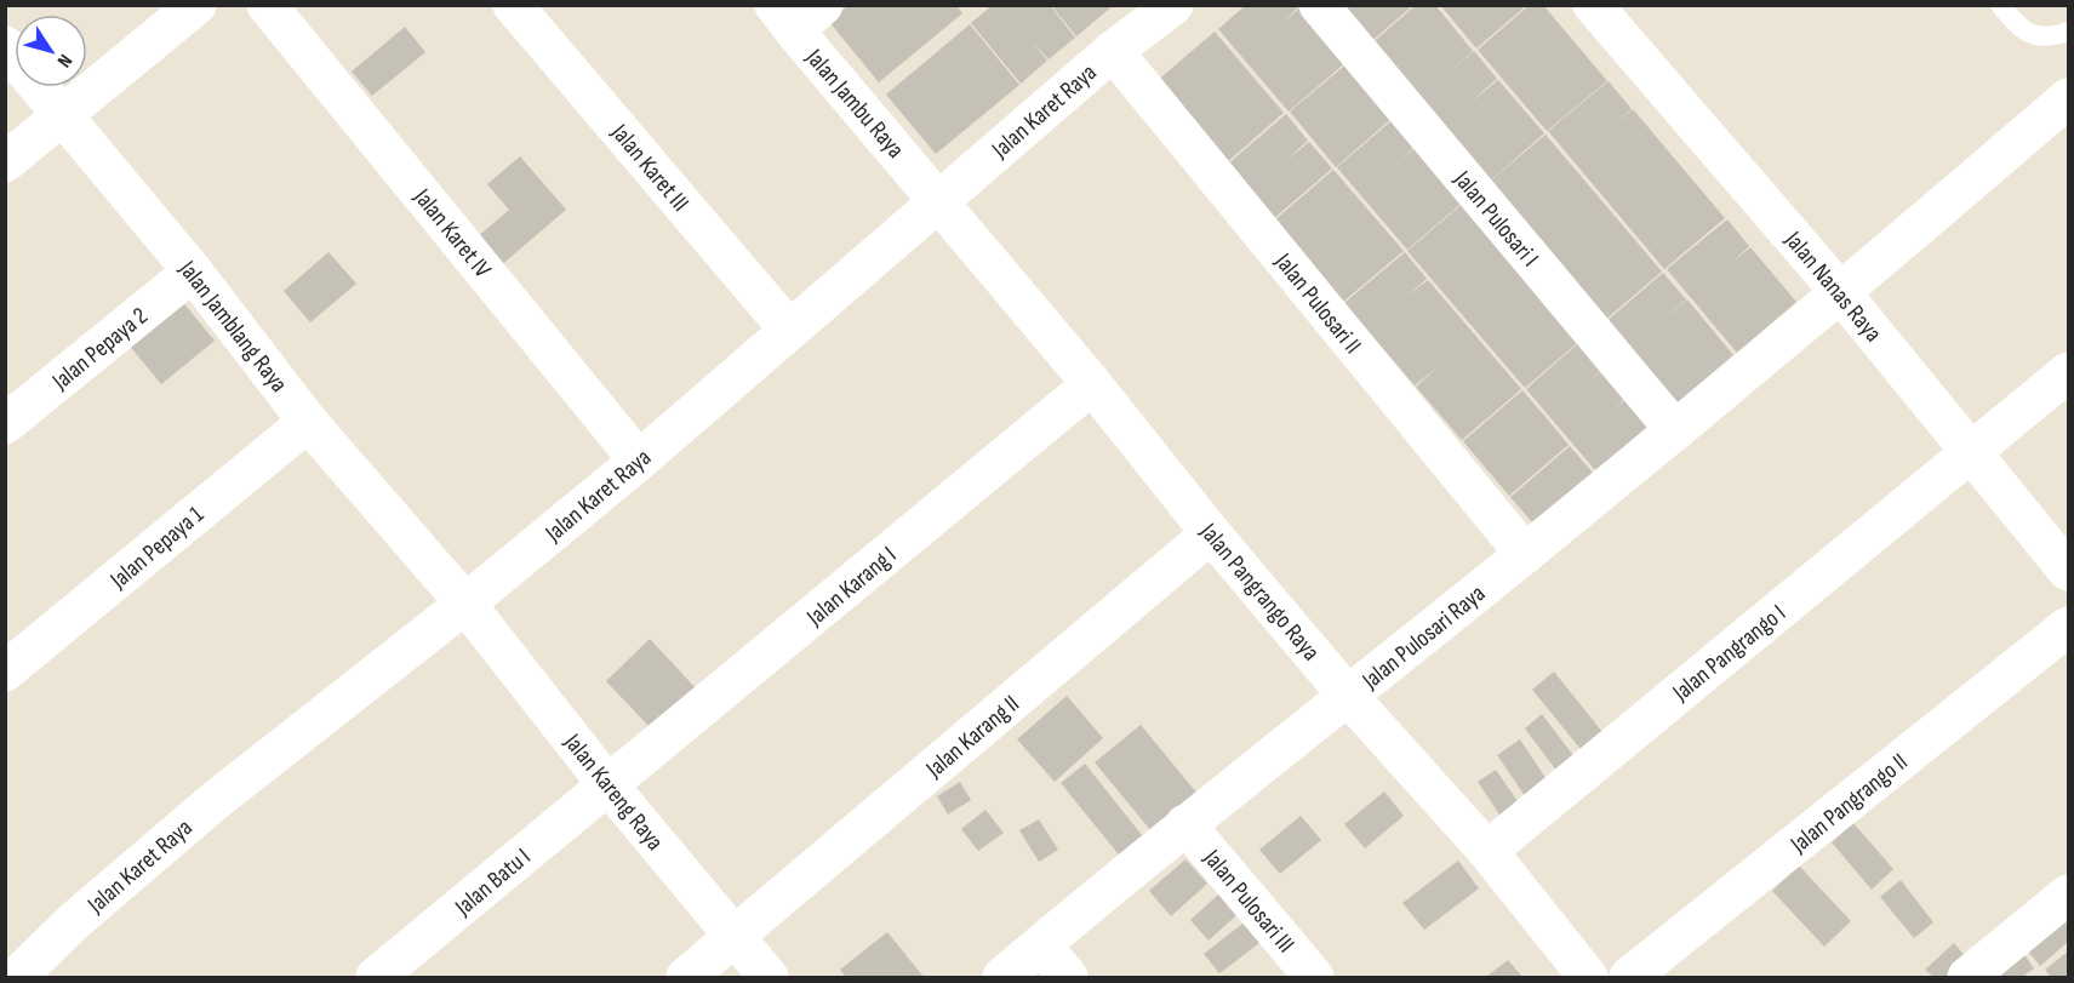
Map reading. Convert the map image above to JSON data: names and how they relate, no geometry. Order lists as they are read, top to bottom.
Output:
{
  "streets": {
    "street": [
      "Jalan Jambu Raya",
      "Jalan Karet Raya",
      "Jalan Karet III",
      "Jalan Pulosari I",
      "Jalan Karet IV",
      "Jalan Nanas Raya",
      "Jalan Pulosari II",
      "Jalan Jamblang Raya",
      "Jalan Pepaya 2",
      "Jalan Pepaya 1",
      "Jalan Karang I",
      "Jalan Pangrango Raya",
      "Jalan Pulosari Raya",
      "Jalan Pangrango I",
      "Jalan Karang II",
      "Jalan Kareng Raya",
      "Jalan Pangrango II",
      "Jalan Batu I",
      "Jalan Pulosari III"
    ]
  },
  "crossings": [
    ["Jalan Jambu Raya", "Jalan Karet Raya"],
    ["Jalan Jambu Raya", "Jalan Pangrango Raya"],
    ["Jalan Karet Raya", "Jalan Karet III"],
    ["Jalan Karet Raya", "Jalan Karet IV"],
    ["Jalan Karet Raya", "Jalan Pulosari II"],
    ["Jalan Karet Raya", "Jalan Jamblang Raya"],
    ["Jalan Karet Raya", "Jalan Pangrango Raya"],
    ["Jalan Karet Raya", "Jalan Kareng Raya"],
    ["Jalan Pulosari I", "Jalan Pulosari Raya"],
    ["Jalan Nanas Raya", "Jalan Pulosari Raya"],
    ["Jalan Nanas Raya", "Jalan Pangrango I"],
    ["Jalan Pulosari II", "Jalan Pulosari Raya"],
    ["Jalan Jamblang Raya", "Jalan Pepaya 2"],
    ["Jalan Jamblang Raya", "Jalan Pepaya 1"],
    ["Jalan Jamblang Raya", "Jalan Kareng Raya"],
    ["Jalan Karang I", "Jalan Pangrango Raya"],
    ["Jalan Karang I", "Jalan Kareng Raya"],
    ["Jalan Karang I", "Jalan Batu I"],
    ["Jalan Pangrango Raya", "Jalan Pulosari Raya"],
    ["Jalan Pangrango Raya", "Jalan Pangrango I"],
    ["Jalan Pangrango Raya", "Jalan Karang II"],
    ["Jalan Pulosari Raya", "Jalan Pulosari III"],
    ["Jalan Karang II", "Jalan Kareng Raya"],
    ["Jalan Kareng Raya", "Jalan Batu I"]
  ],
  "north": "bottom right"
}
